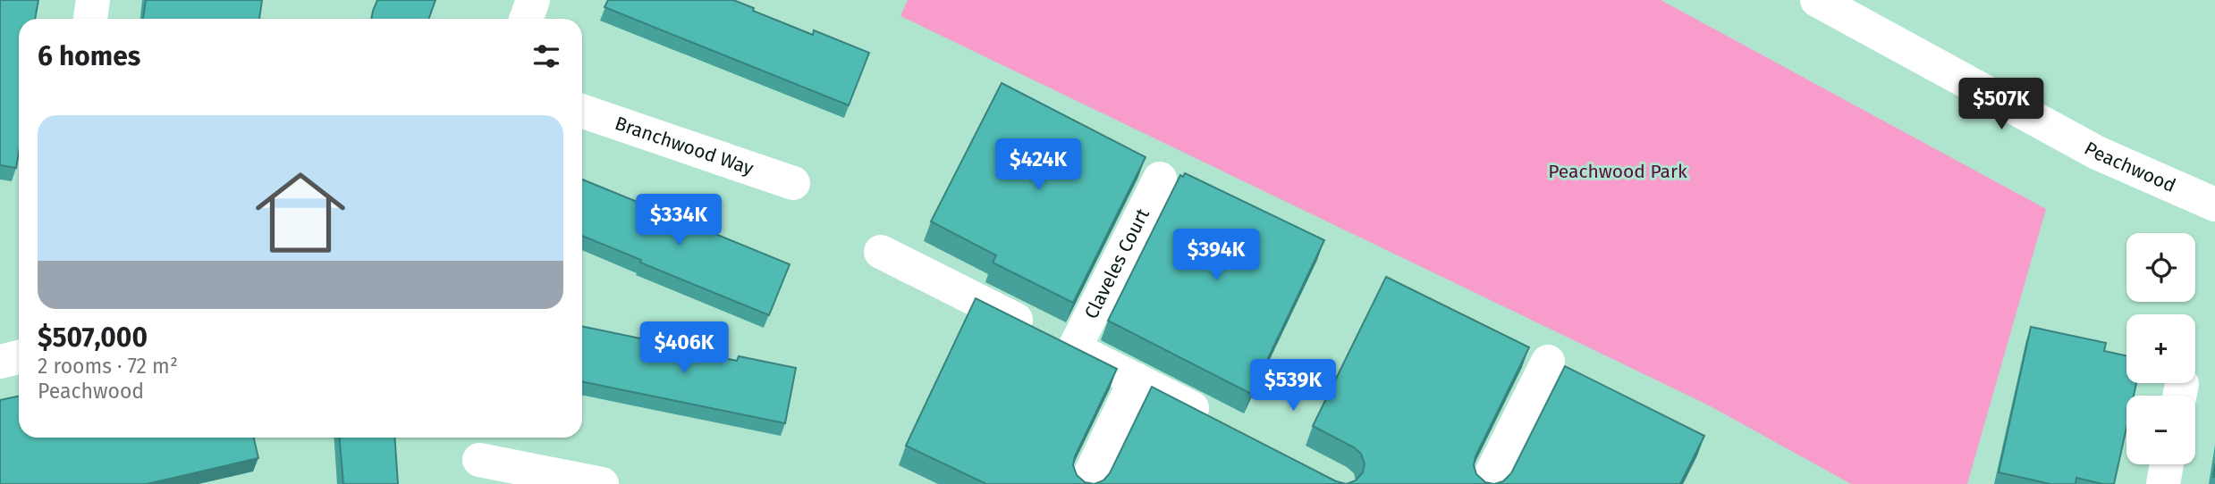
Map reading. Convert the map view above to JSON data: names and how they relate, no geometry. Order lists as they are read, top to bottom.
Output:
{
  "streets": {
    "street": ["Branchwood Way", "Peachwood", "Claveles Court"]
  },
  "parks": ["Peachwood Park"],
  "page": {
    "heading": "6 homes",
    "price": [
      "$507K",
      "$424K",
      "$334K",
      "$394K",
      "$406K",
      "$539K"
    ],
    "list": [
      {
        "name": "$507,000",
        "note": "2 rooms · 72 m² · Peachwood"
      }
    ],
    "map_buttons": ["+", "−"]
  }
}
